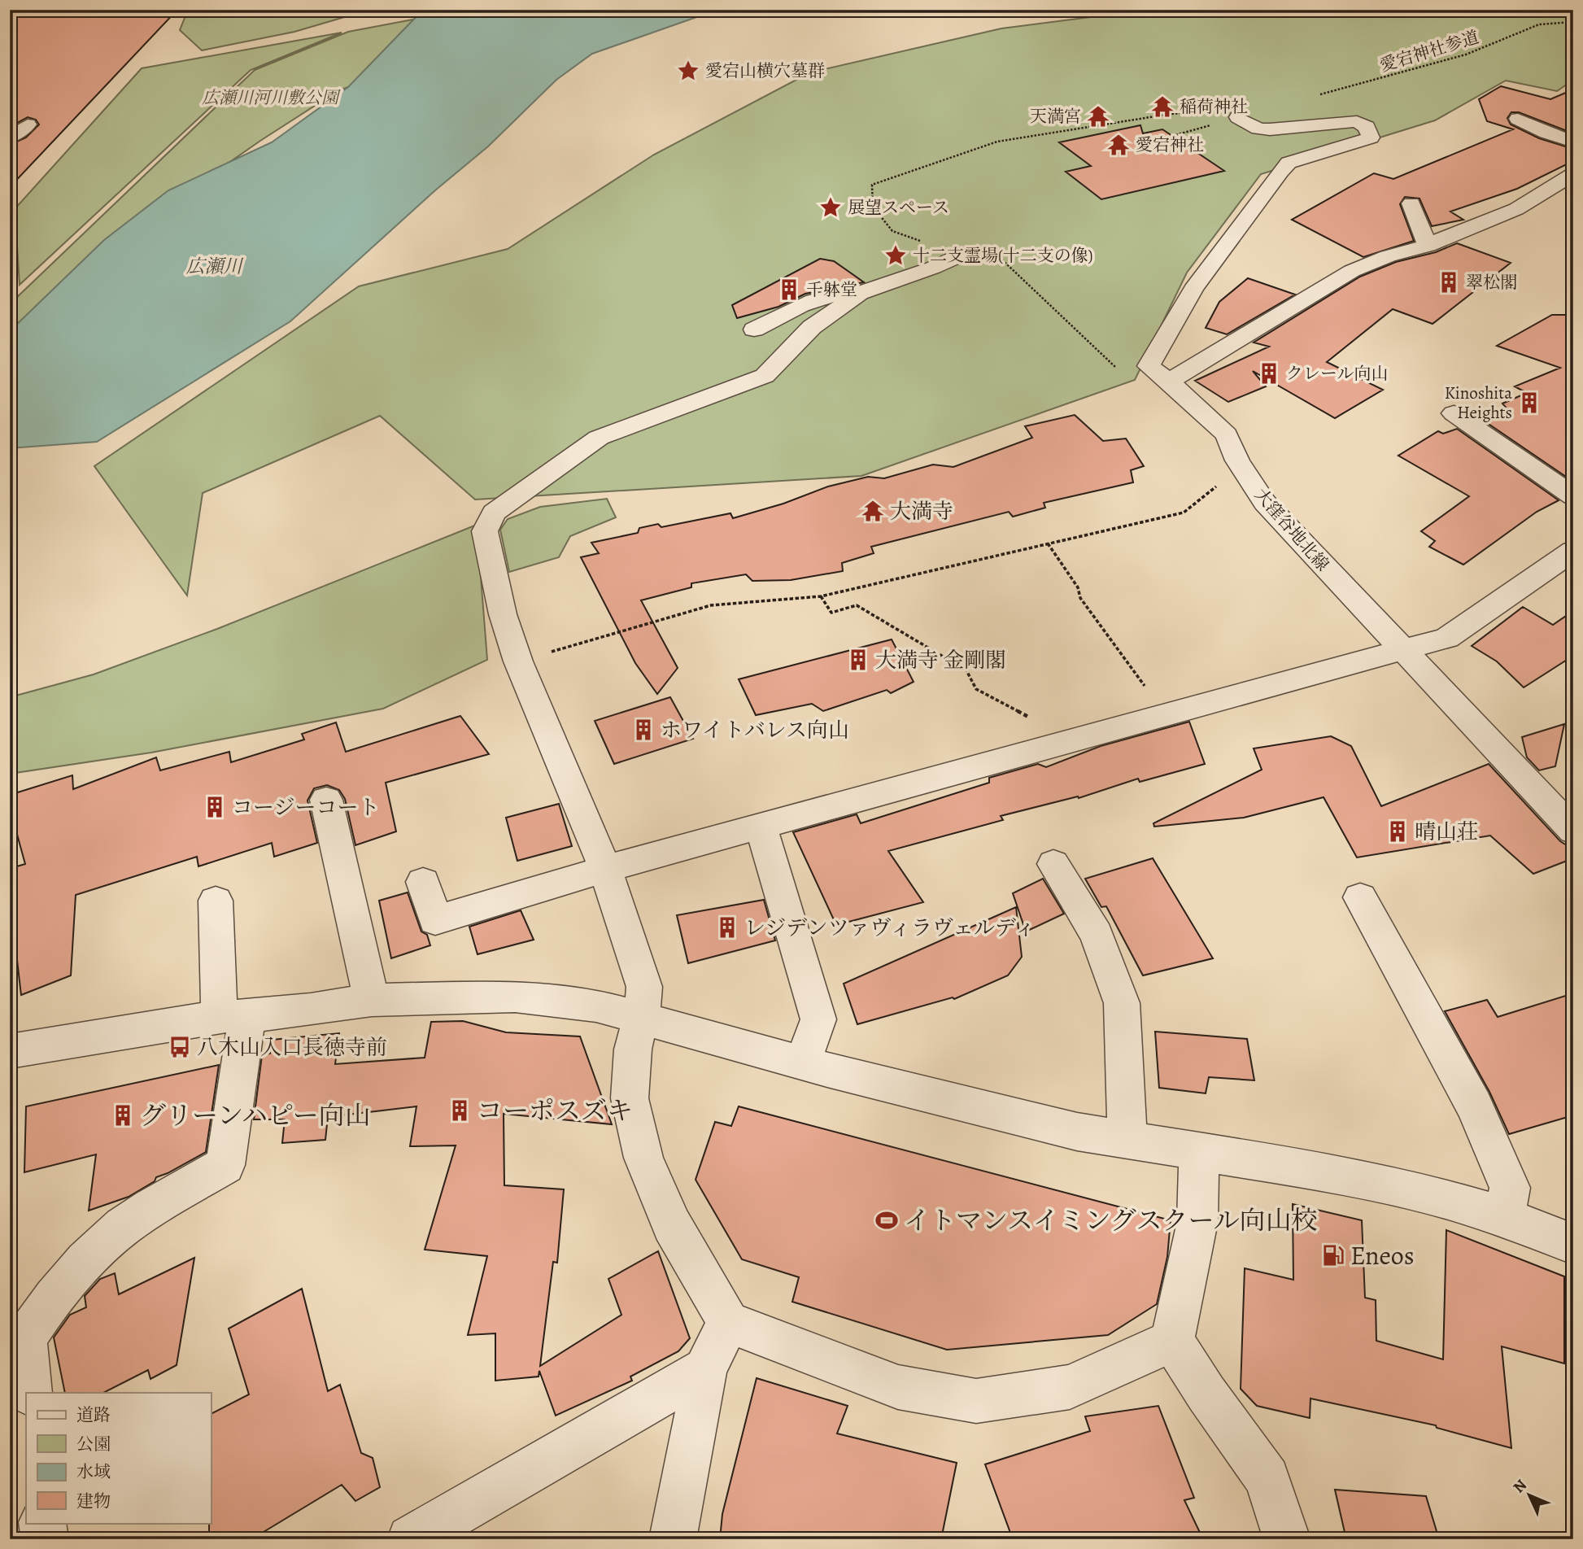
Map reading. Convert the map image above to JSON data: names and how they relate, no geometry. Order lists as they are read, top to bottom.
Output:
{
  "streets": {
    "street": ["大窪谷地北線"],
    "path": ["愛宕神社参道"]
  },
  "water": ["広瀬川"],
  "parks": ["広瀬川河川敷公園"],
  "places": {
    "place": ["愛宕山横穴墓群", "展望スペース", "十二支霊場(十二支の像)"],
    "temple": [
      "稲荷神社",
      "天満宮",
      "愛宕神社",
      "大満寺"
    ],
    "building": [
      "翠松閣",
      "千躰堂",
      "クレール向山",
      "Kinoshita Heights",
      "大満寺 金剛閣",
      "ホワイトバレス向山",
      "コージーコート",
      "晴山荘",
      "レジデンツァヴィラヴェルディ",
      "コーポスズキ",
      "グリーンハピー向山"
    ],
    "bus stop": ["八木山入口長徳寺前"],
    "sports": ["イトマンスイミングスクール向山校"],
    "fuel station": ["Eneos"]
  },
  "legend": [
    "道路",
    "公園",
    "水域",
    "建物"
  ],
  "north": "top left"
}
